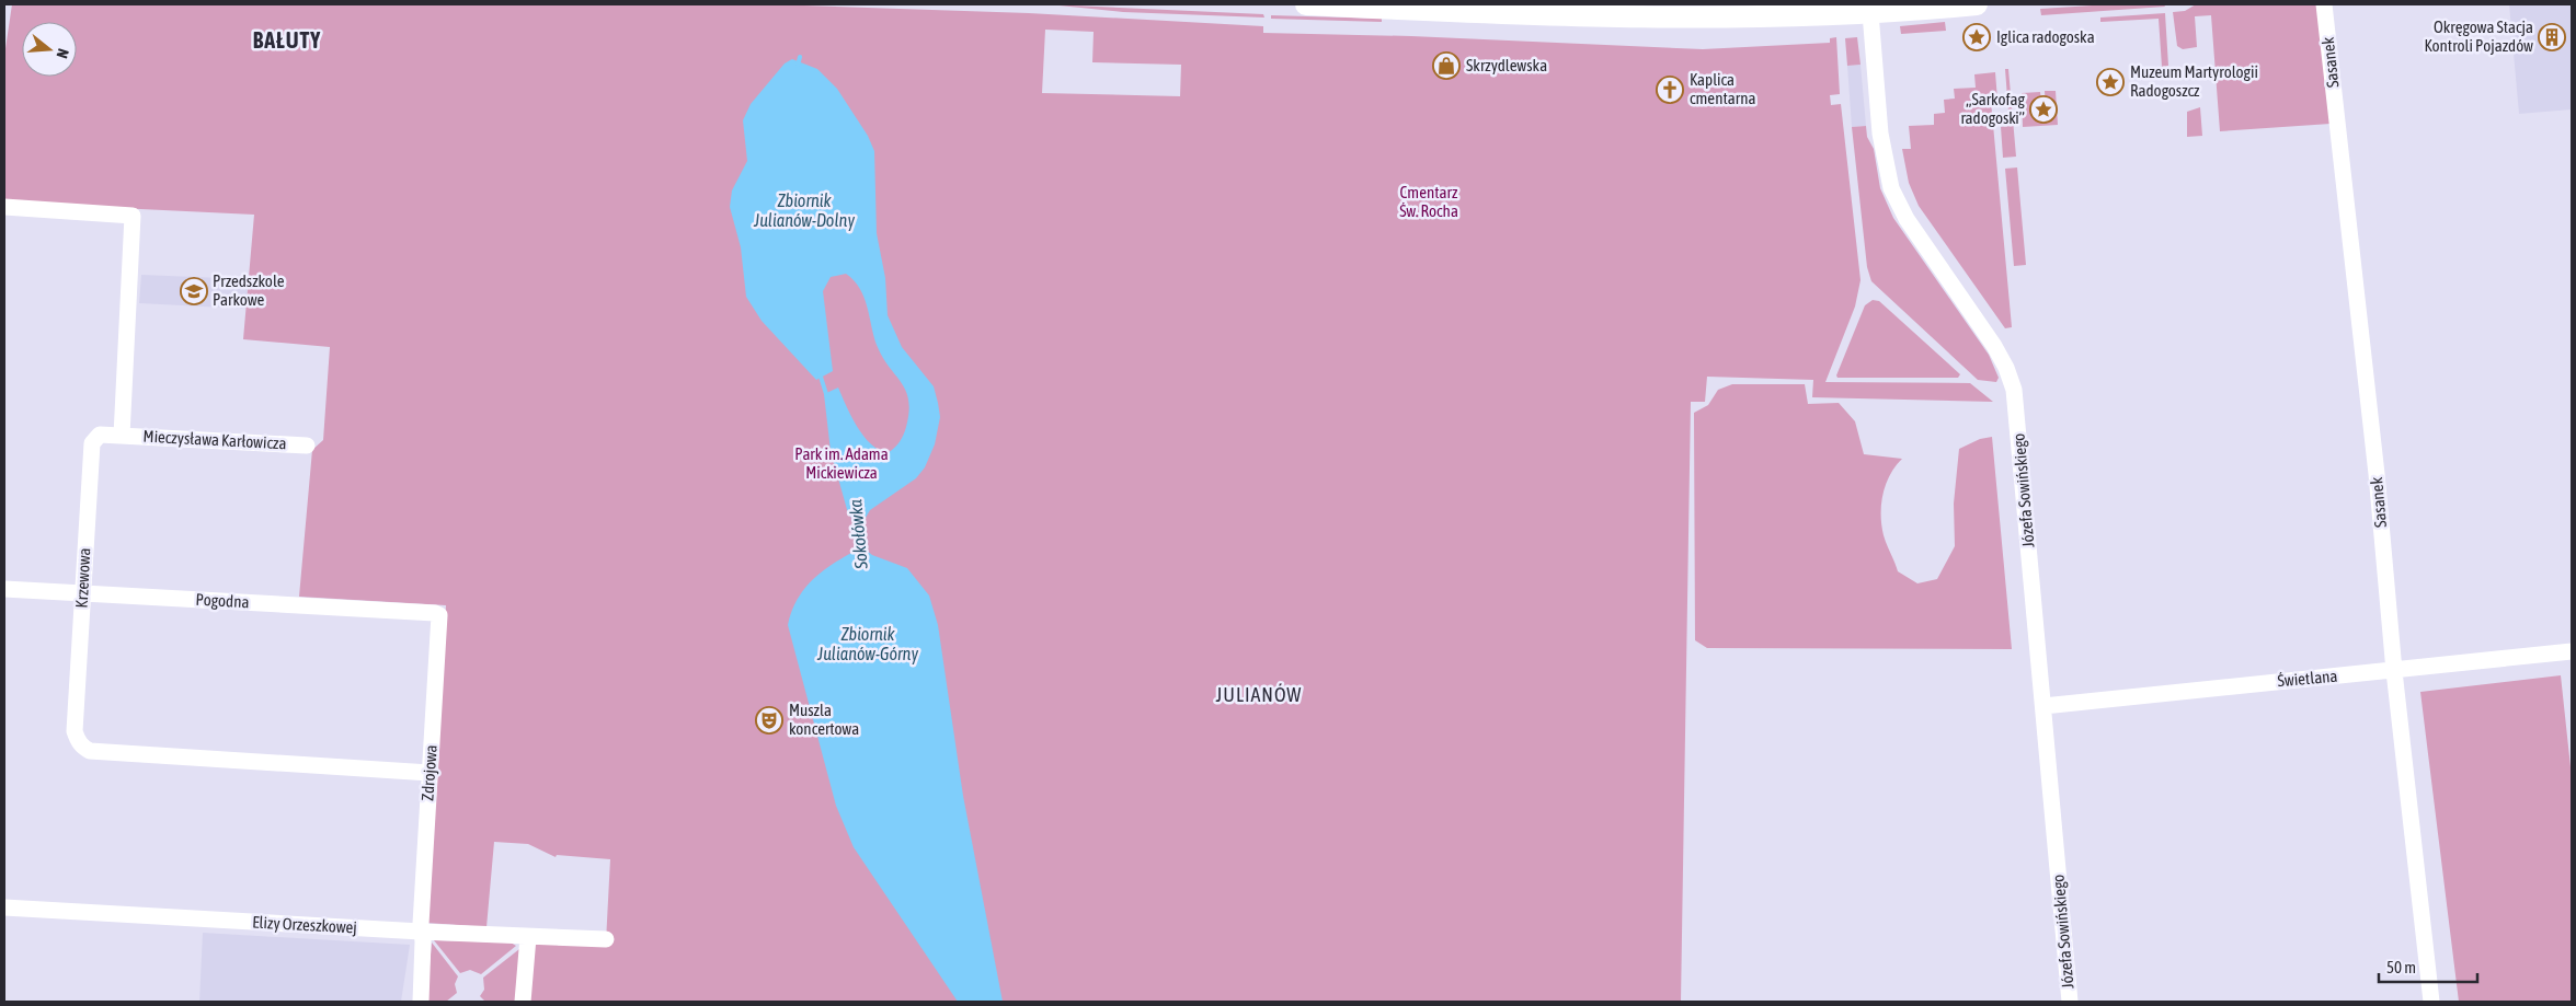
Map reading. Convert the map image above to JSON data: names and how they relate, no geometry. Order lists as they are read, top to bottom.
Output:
{
  "streets": {
    "street": [
      "Sasanek",
      "Mieczysława Karłowicza",
      "Józefa Sowińskiego",
      "Krzewowa",
      "Pogodna",
      "Świetlana",
      "Zdrojowa",
      "Elizy Orzeszkowej"
    ]
  },
  "crossings": [
    ["Sasanek", "Świetlana"],
    ["Mieczysława Karłowicza", "Krzewowa"],
    ["Józefa Sowińskiego", "Świetlana"],
    ["Krzewowa", "Pogodna"],
    ["Krzewowa", "Zdrojowa"],
    ["Pogodna", "Zdrojowa"],
    ["Zdrojowa", "Elizy Orzeszkowej"]
  ],
  "districts": ["BAŁUTY", "JULIANÓW"],
  "water": ["Zbiornik Julianów-Dolny", "Sokołówka", "Zbiornik Julianów-Górny"],
  "parks": ["Cmentarz Św. Rocha", "Park im. Adama Mickiewicza"],
  "places": {
    "place": ["Iglica radogoska", "Muzeum Martyrologii Radogoszcz", "„Sarkofag radogoski”"],
    "building": ["Okręgowa Stacja Kontroli Pojazdów"],
    "shop": ["Skrzydlewska"],
    "church": ["Kaplica cmentarna"],
    "school or university": ["Przedszkole Parkowe"],
    "theatre": ["Muszla koncertowa"]
  },
  "scale_bar": "50 m",
  "north": "right"
}
